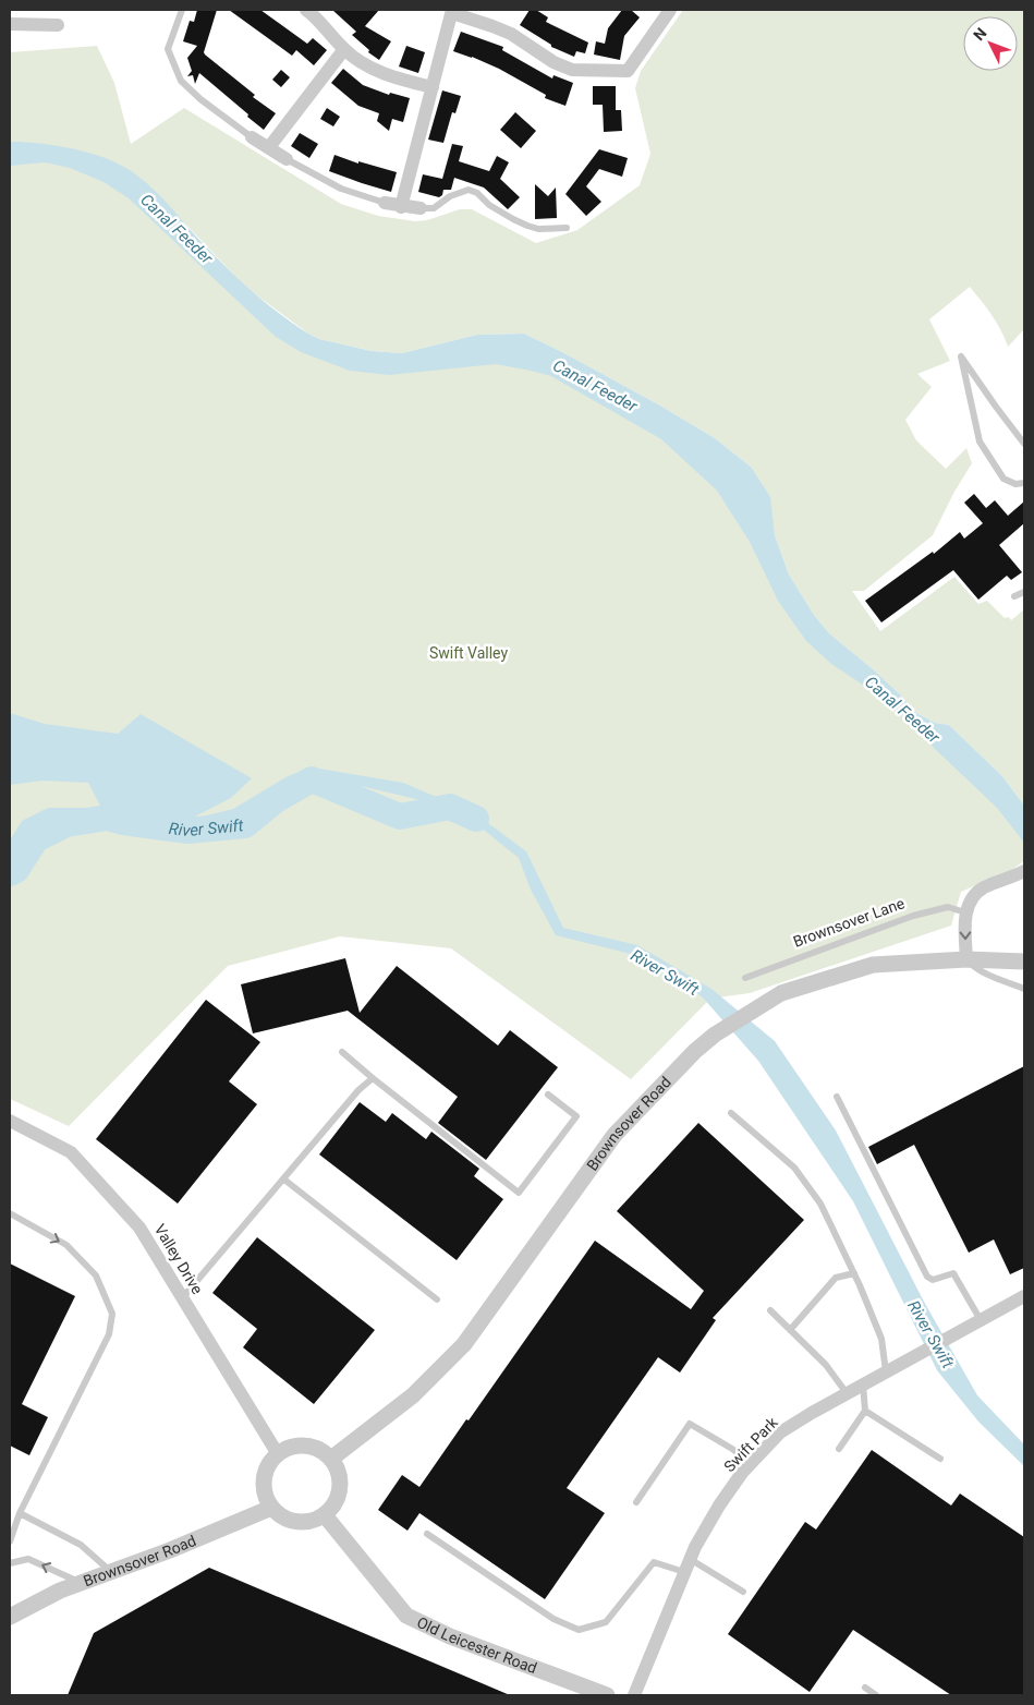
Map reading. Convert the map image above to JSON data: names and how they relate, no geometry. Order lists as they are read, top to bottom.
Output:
{
  "streets": {
    "street": [
      "Brownsover Road",
      "Valley Drive",
      "Swift Park",
      "Old Leicester Road"
    ],
    "lane": ["Brownsover Lane"]
  },
  "crossings": [
    ["Brownsover Road", "Valley Drive"],
    ["Brownsover Road", "Old Leicester Road"],
    ["Valley Drive", "Old Leicester Road"]
  ],
  "water": ["Canal Feeder", "River Swift"],
  "parks": ["Swift Valley"],
  "north": "top left"
}
